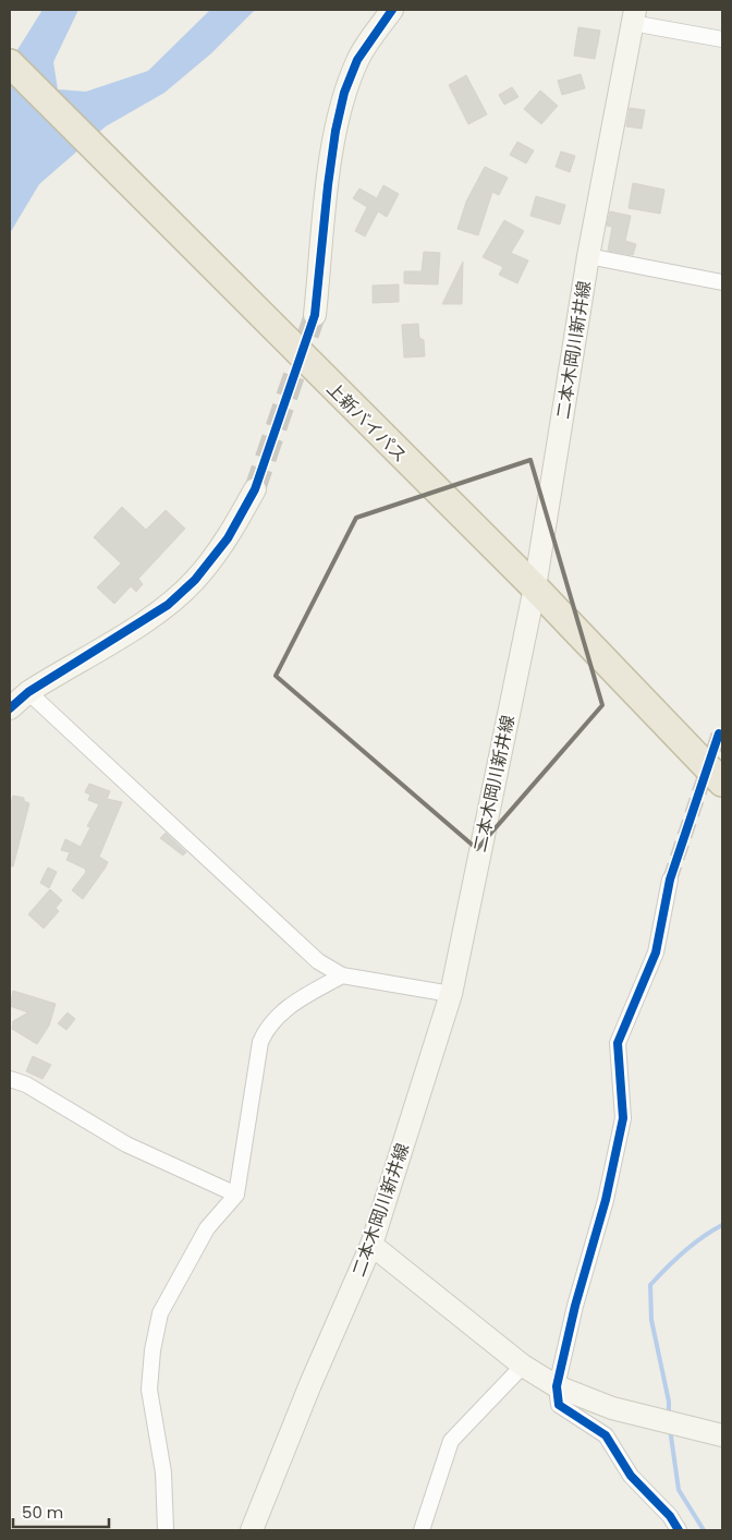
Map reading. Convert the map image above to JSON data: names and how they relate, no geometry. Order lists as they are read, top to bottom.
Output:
{
  "streets": {
    "highway": ["上新バイパス"],
    "main road": ["二本木岡川新井線"]
  },
  "crossings": [
    ["二本木岡川新井線", "上新バイパス"]
  ],
  "scale_bar": "50 m"
}
